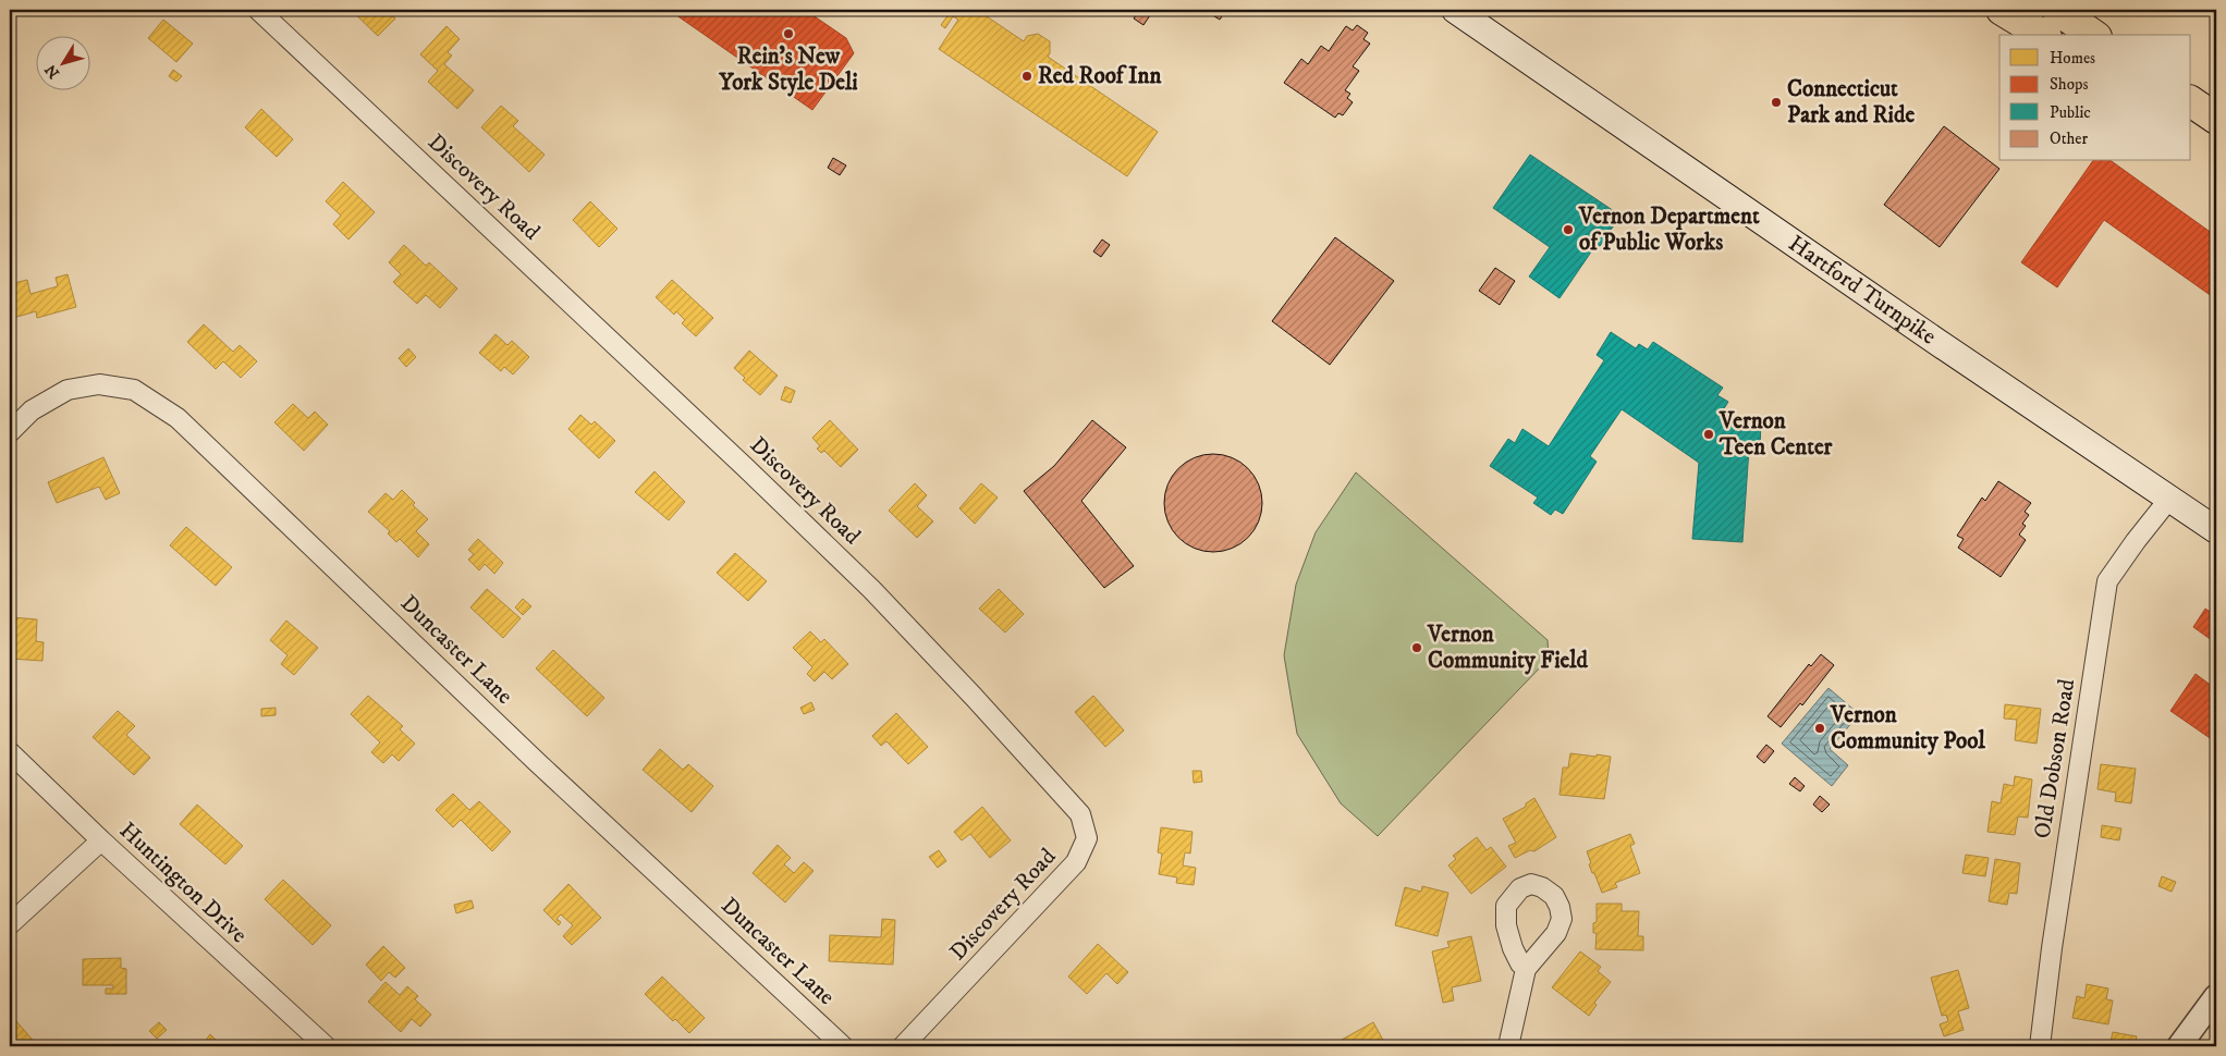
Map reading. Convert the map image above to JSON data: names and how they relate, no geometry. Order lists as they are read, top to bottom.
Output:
{
  "streets": {
    "main road": ["Hartford Turnpike"],
    "street": [
      "Discovery Road",
      "Duncaster Lane",
      "Old Dobson Road",
      "Huntington Drive"
    ]
  },
  "crossings": [
    ["Hartford Turnpike", "Old Dobson Road"]
  ],
  "places": [
    "Rein's New York Style Deli",
    "Red Roof Inn",
    "Connecticut Park and Ride",
    "Vernon Department of Public Works",
    "Vernon Teen Center",
    "Vernon Community Field",
    "Vernon Community Pool"
  ],
  "legend": [
    "Homes",
    "Shops",
    "Public",
    "Other"
  ],
  "north": "bottom left"
}
